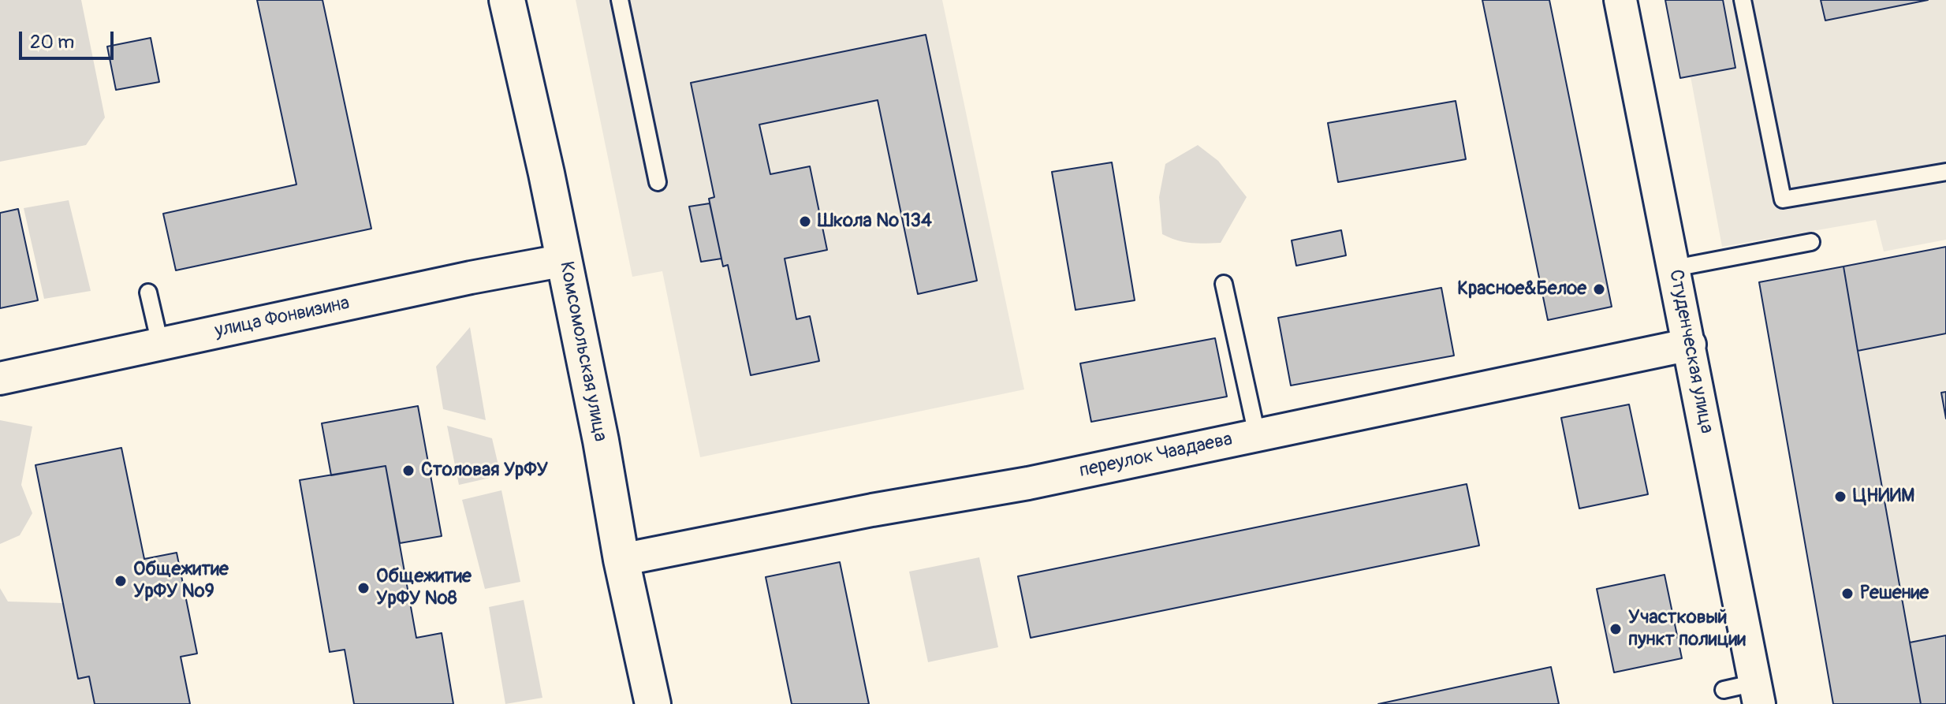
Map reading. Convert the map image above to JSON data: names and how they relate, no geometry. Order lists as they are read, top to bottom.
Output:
{
  "streets": {
    "main road": ["Комсомольская улица"],
    "street": ["улица Фонвизина", "Студенческая улица", "переулок Чаадаева"]
  },
  "crossings": [
    ["улица Фонвизина", "Комсомольская улица"],
    ["Комсомольская улица", "переулок Чаадаева"],
    ["Студенческая улица", "переулок Чаадаева"]
  ],
  "places": [
    "Школа № 134",
    "Красное&Белое",
    "Столовая УрФУ",
    "ЦНИИМ",
    "Общежитие УрФУ №9",
    "Общежитие УрФУ №8",
    "Решение",
    "Участковый пункт полиции"
  ],
  "scale_bar": "20 m"
}
